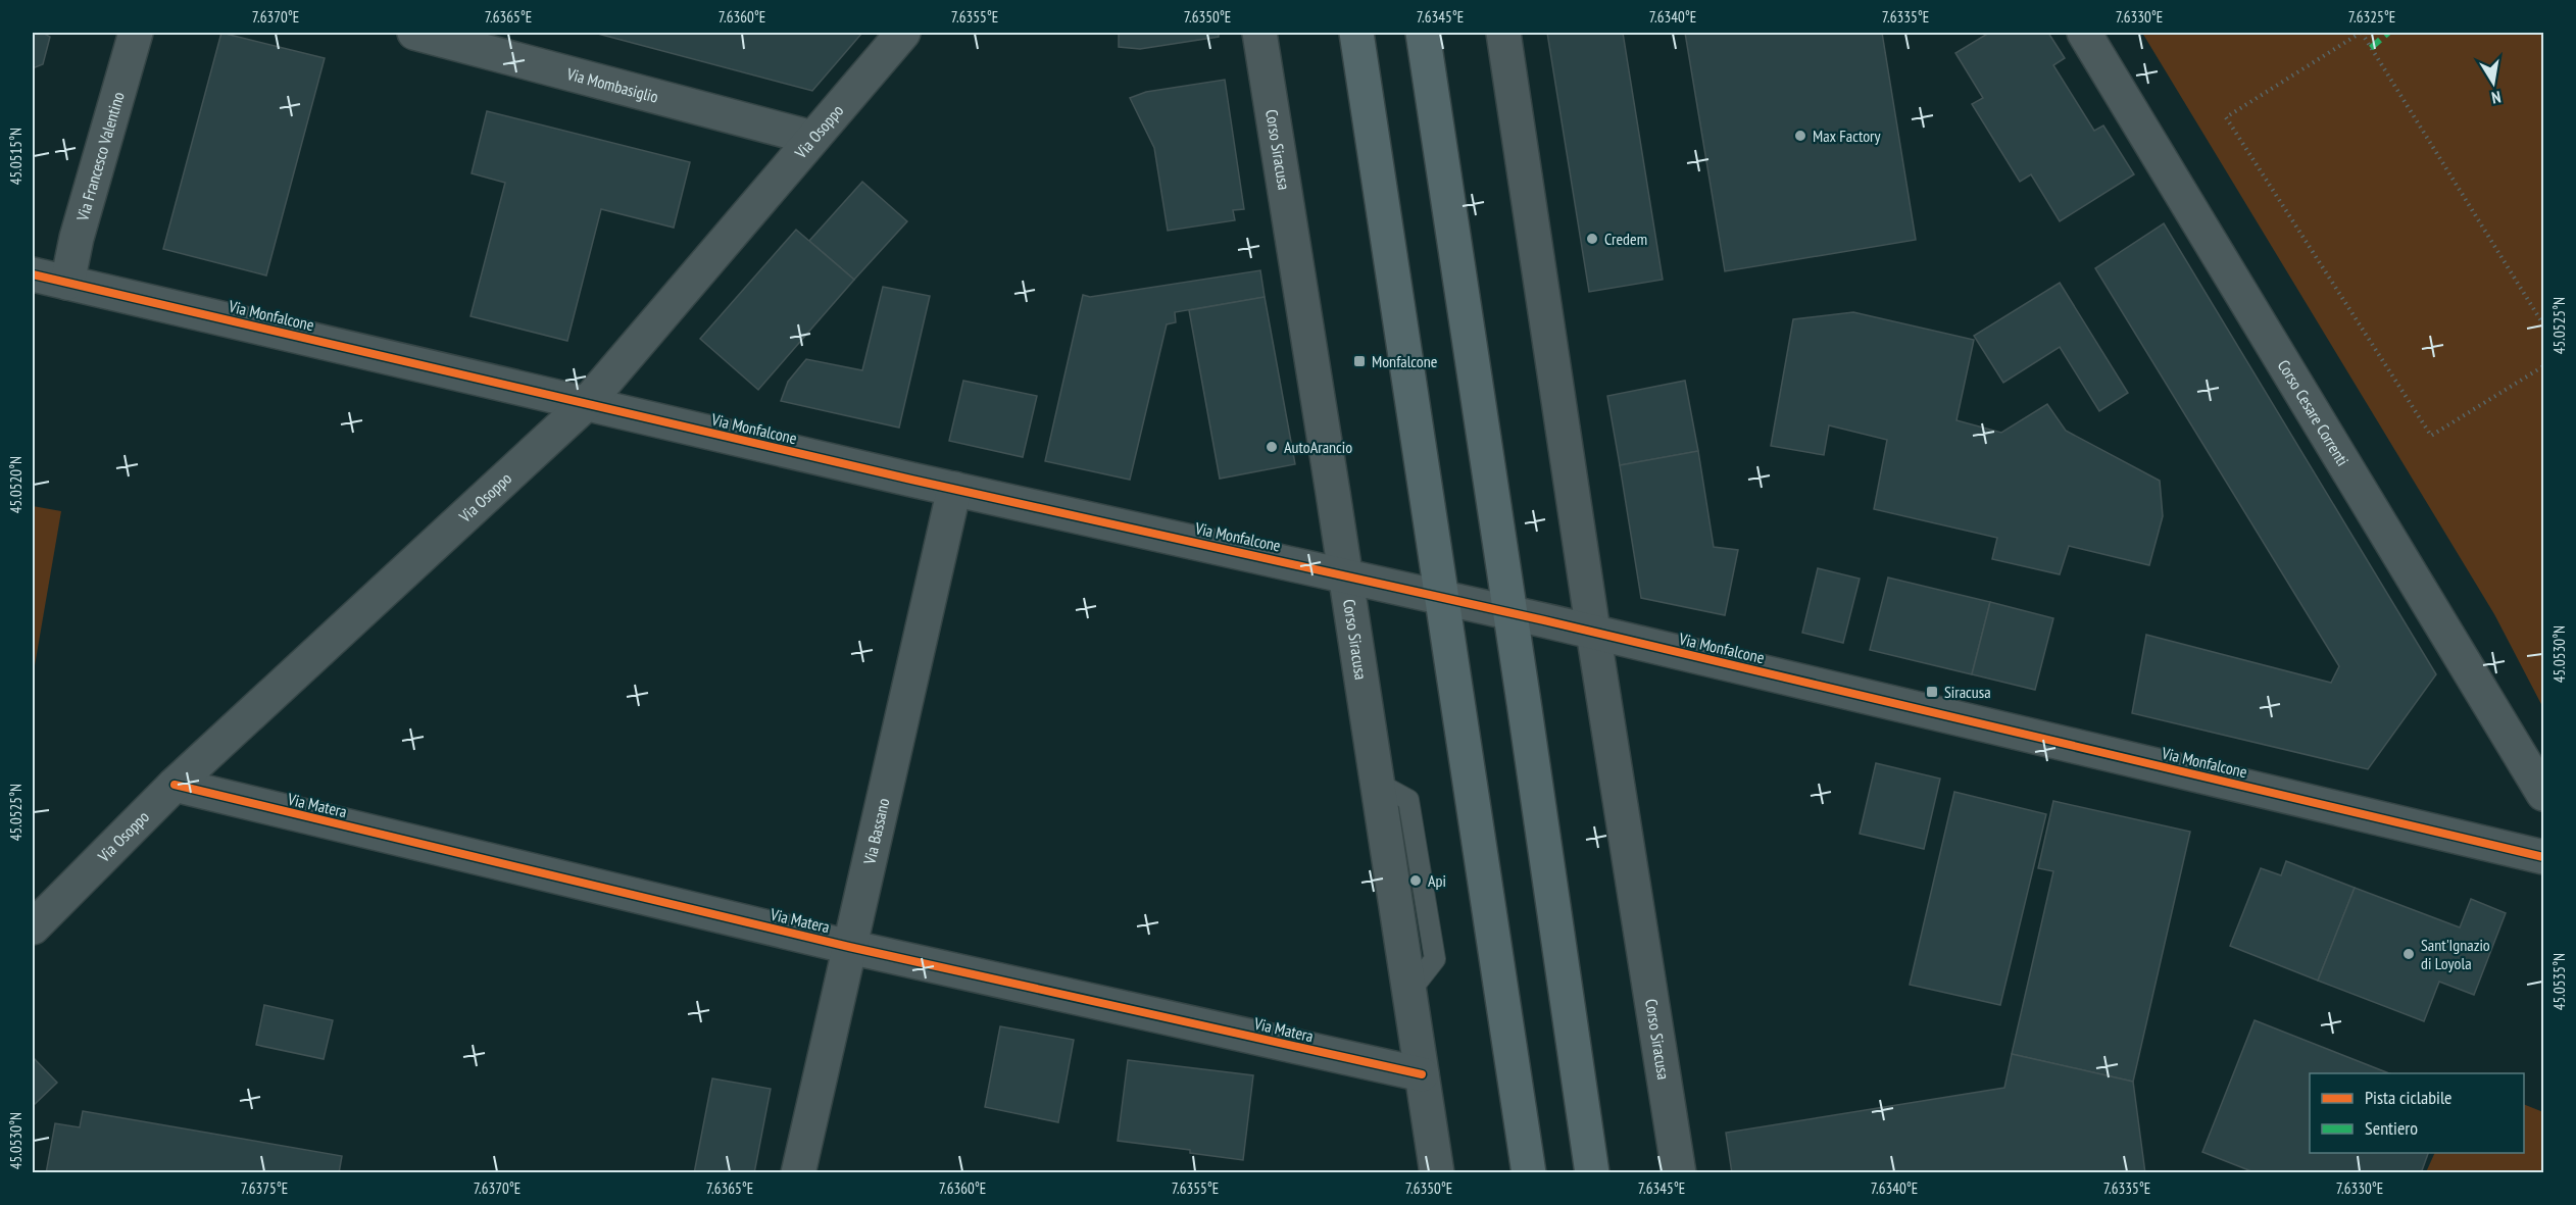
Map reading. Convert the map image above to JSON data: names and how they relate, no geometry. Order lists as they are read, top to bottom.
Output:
{
  "streets": {
    "street": [
      "Via Mombasiglio",
      "Via Osoppo",
      "Corso Siracusa",
      "Via Francesco Valentino",
      "Via Monfalcone",
      "Corso Cesare Correnti",
      "Via Matera",
      "Via Bassano"
    ]
  },
  "crossings": [
    ["Via Mombasiglio", "Via Osoppo"],
    ["Via Osoppo", "Via Monfalcone"],
    ["Via Osoppo", "Via Matera"],
    ["Corso Siracusa", "Via Monfalcone"],
    ["Corso Siracusa", "Via Matera"],
    ["Via Francesco Valentino", "Via Monfalcone"],
    ["Via Monfalcone", "Via Bassano"],
    ["Via Matera", "Via Bassano"]
  ],
  "places": {
    "other": [
      "Max Factory",
      "Credem",
      "AutoArancio",
      "Api",
      "Sant'Ignazio di Loyola"
    ],
    "transit": ["Monfalcone", "Siracusa"]
  },
  "legend": ["Pista ciclabile", "Sentiero"],
  "north": "bottom",
  "coordinates": [
    "7.6370°E",
    "7.6365°E",
    "7.6360°E",
    "7.6355°E",
    "7.6350°E",
    "7.6345°E",
    "7.6340°E",
    "7.6335°E",
    "7.6330°E",
    "7.6325°E",
    "45.0515°N",
    "45.0525°N",
    "45.0520°N",
    "45.0530°N",
    "45.0535°N",
    "7.6375°E"
  ]
}
